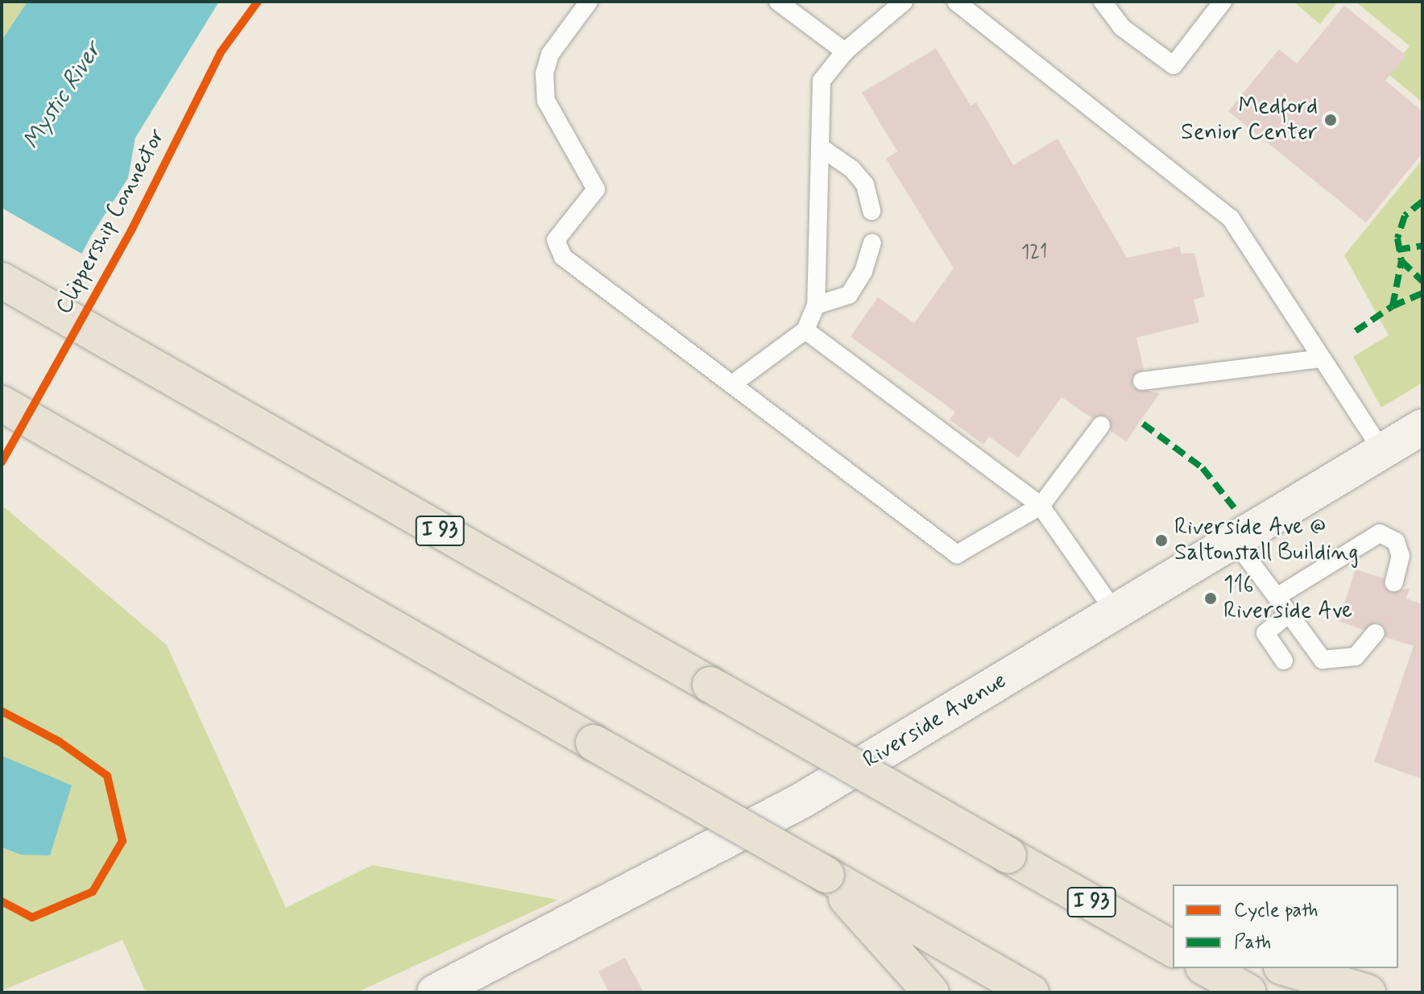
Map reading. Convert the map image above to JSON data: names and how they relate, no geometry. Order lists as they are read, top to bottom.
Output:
{
  "streets": {
    "highway": ["I 93"],
    "main road": ["Riverside Avenue"],
    "cycle path": ["Clippership Connector"]
  },
  "water": ["Mystic River"],
  "places": ["Medford Senior Center", "Riverside Ave @ Saltonstall Building", "116 Riverside Ave"],
  "house_numbers": ["121"],
  "legend": ["Cycle path", "Path"]
}
